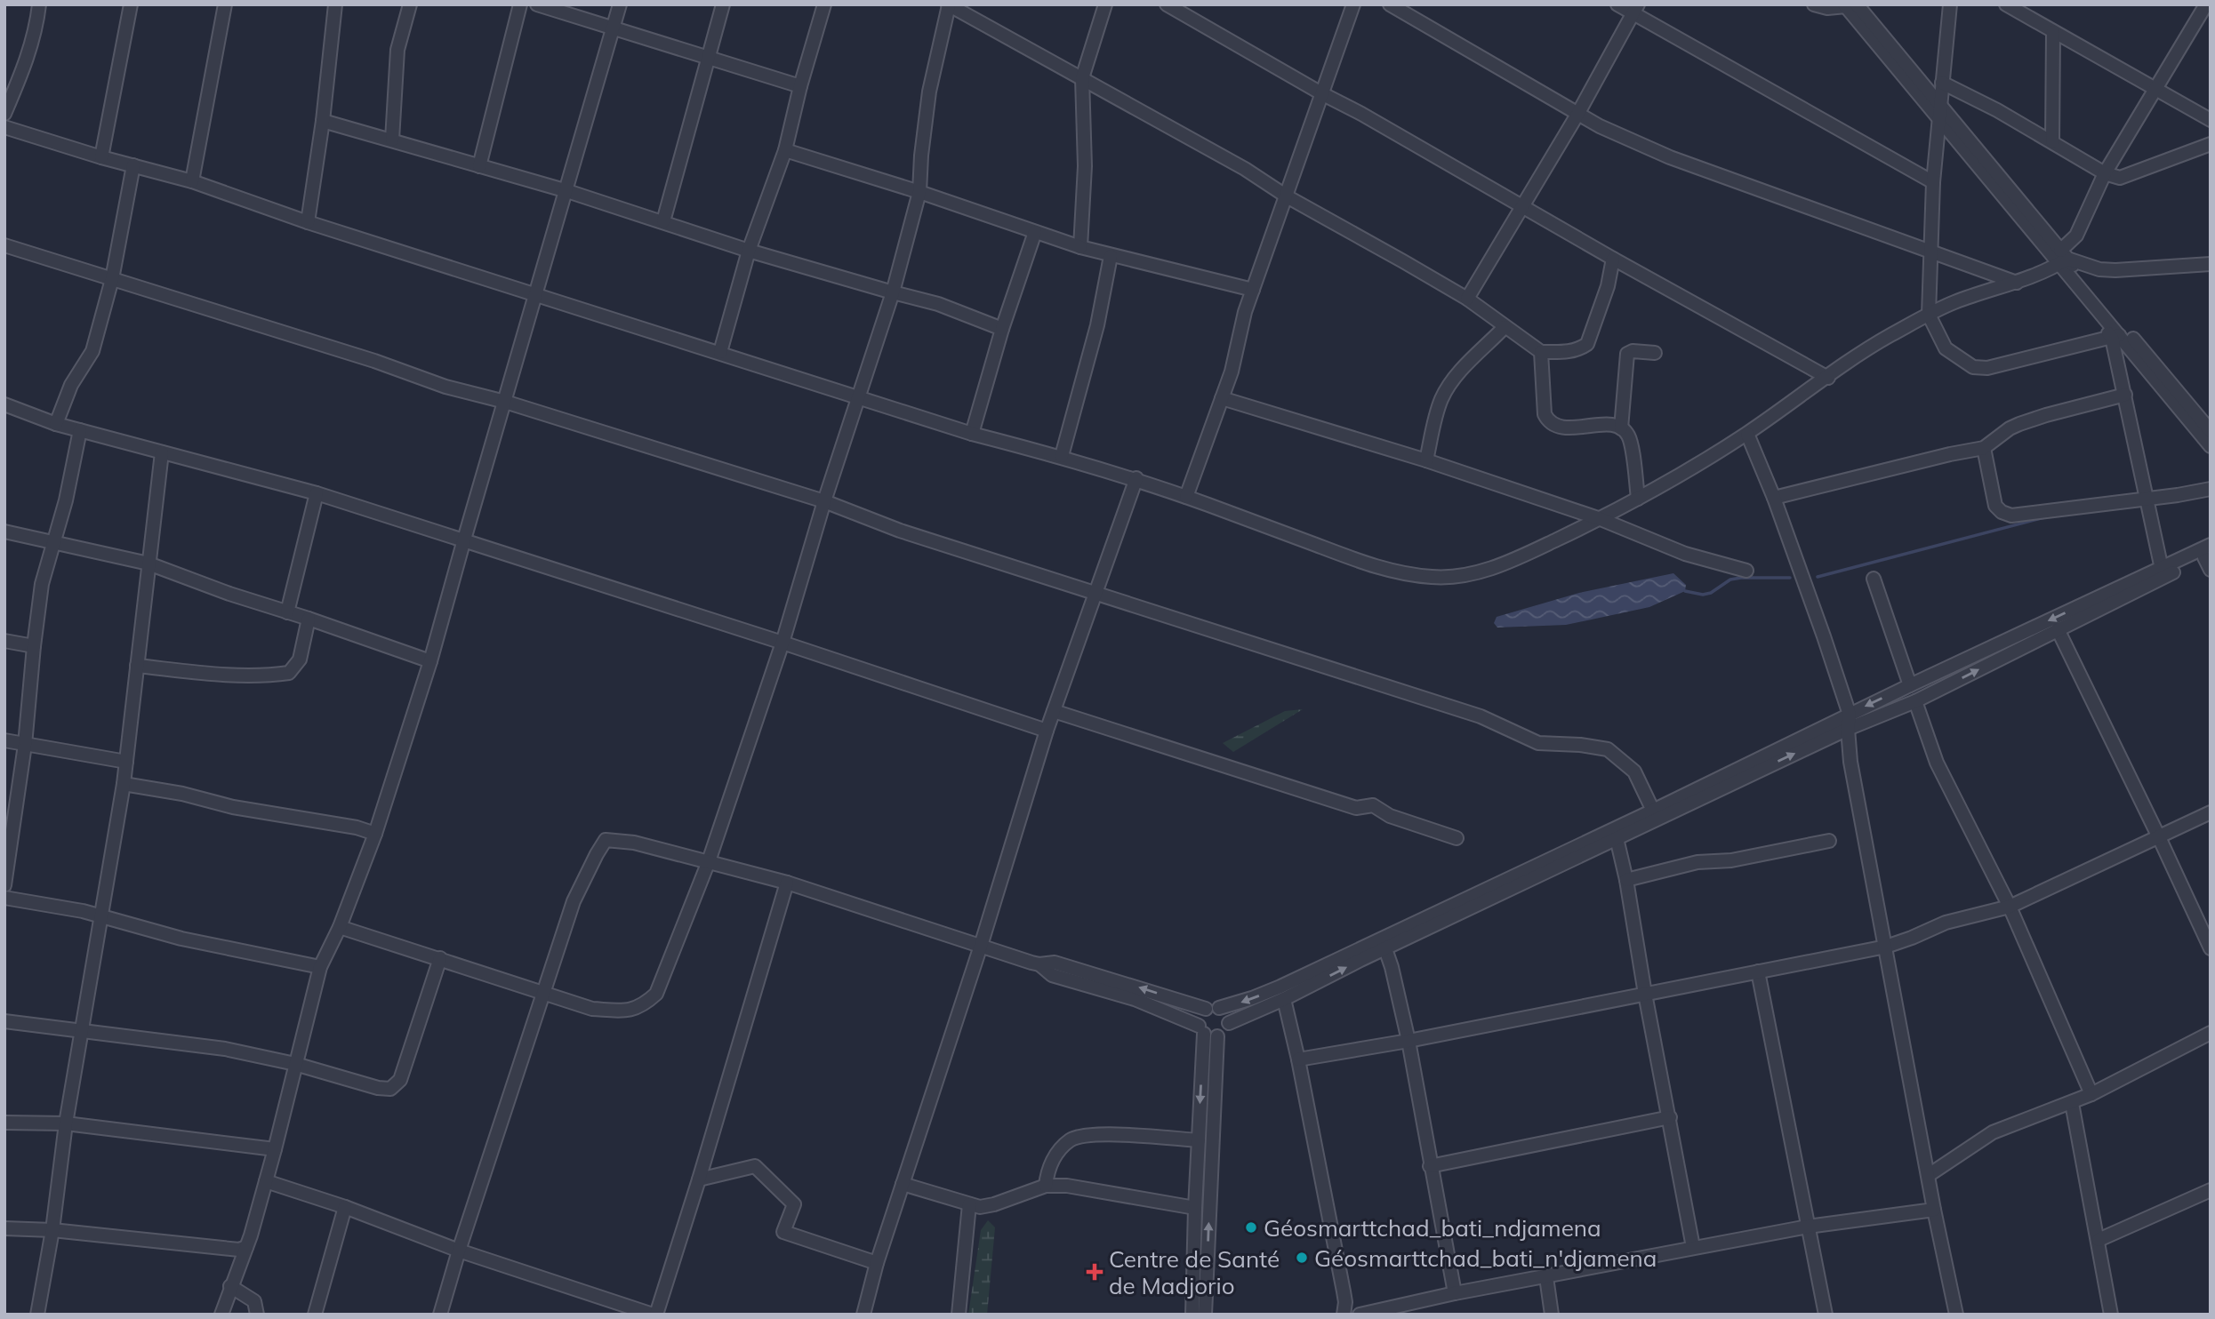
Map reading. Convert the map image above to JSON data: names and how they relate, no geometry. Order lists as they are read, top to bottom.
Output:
{
  "places": {
    "other": ["Géosmarttchad_bati_ndjamena", "Géosmarttchad_bati_n'djamena"],
    "health": ["Centre de Santé de Madjorio"]
  }
}
